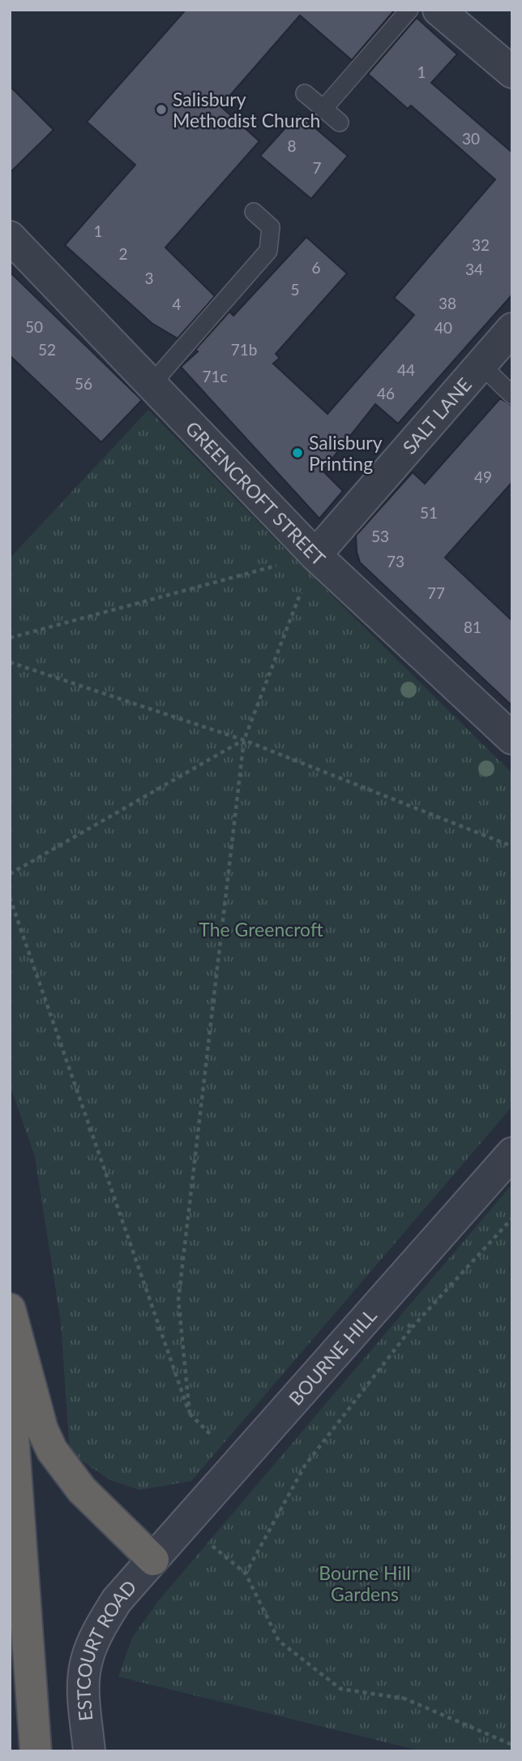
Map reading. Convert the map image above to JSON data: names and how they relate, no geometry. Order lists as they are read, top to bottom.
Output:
{
  "streets": {
    "street": [
      "SALT LANE",
      "GREENCROFT STREET",
      "BOURNE HILL",
      "ESTCOURT ROAD"
    ]
  },
  "crossings": [
    ["SALT LANE", "GREENCROFT STREET"],
    ["BOURNE HILL", "ESTCOURT ROAD"]
  ],
  "parks": ["The Greencroft", "Bourne Hill Gardens"],
  "places": ["Salisbury Methodist Church", "Salisbury Printing"],
  "house_numbers": [
    "1",
    "30",
    "8",
    "7",
    "1",
    "32",
    "2",
    "6",
    "34",
    "3",
    "5",
    "38",
    "4",
    "50",
    "40",
    "52",
    "71b",
    "44",
    "71c",
    "56",
    "46",
    "49",
    "51",
    "53",
    "73",
    "77",
    "81"
  ]
}
